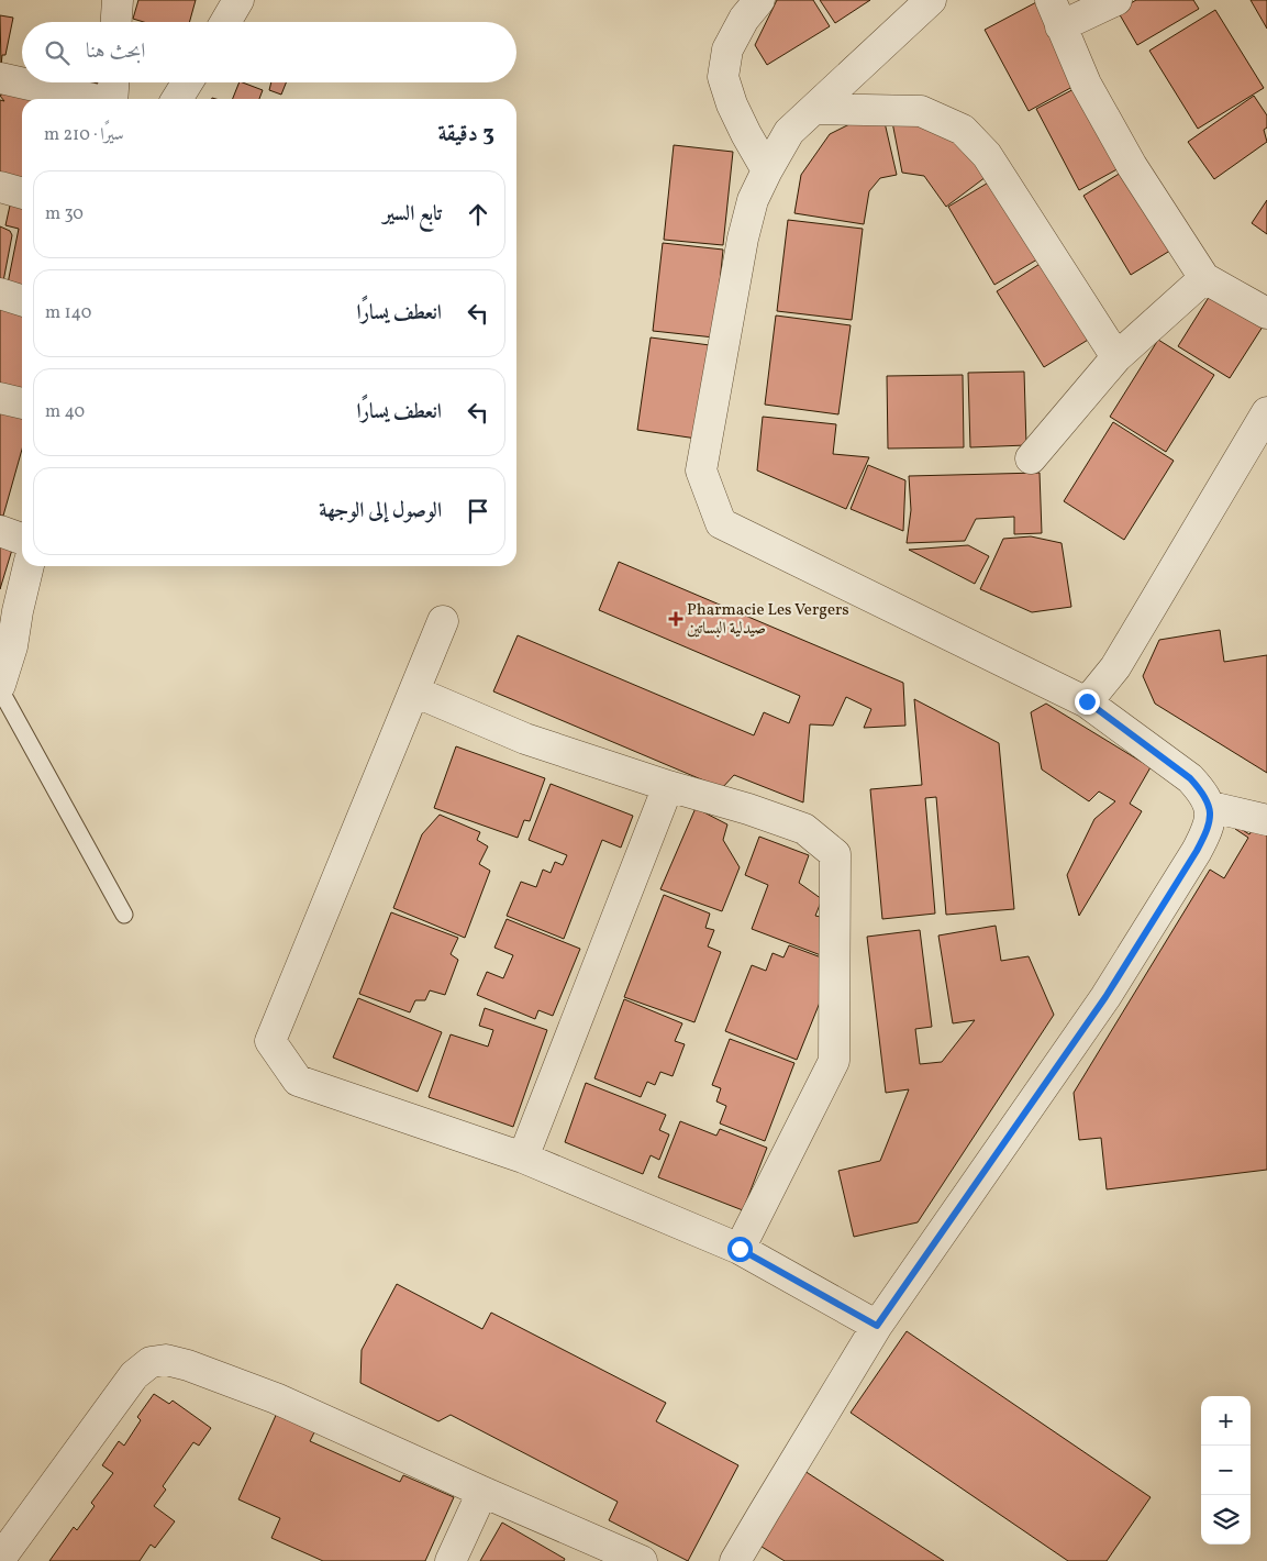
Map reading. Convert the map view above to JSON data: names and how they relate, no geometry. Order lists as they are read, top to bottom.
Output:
{
  "places": {
    "health": ["Pharmacie Les Vergers صيدلية البساتين"]
  },
  "page": {
    "search": "ابحث هنا",
    "heading": ["3 دقيقة", "سيرًا · 210 m"],
    "list": [
      ["تابع السير", "30 m"],
      ["انعطف يسارًا", "140 m"],
      ["انعطف يسارًا", "40 m"],
      "الوصول إلى الوجهة"
    ],
    "map_buttons": ["+", "−"]
  }
}
